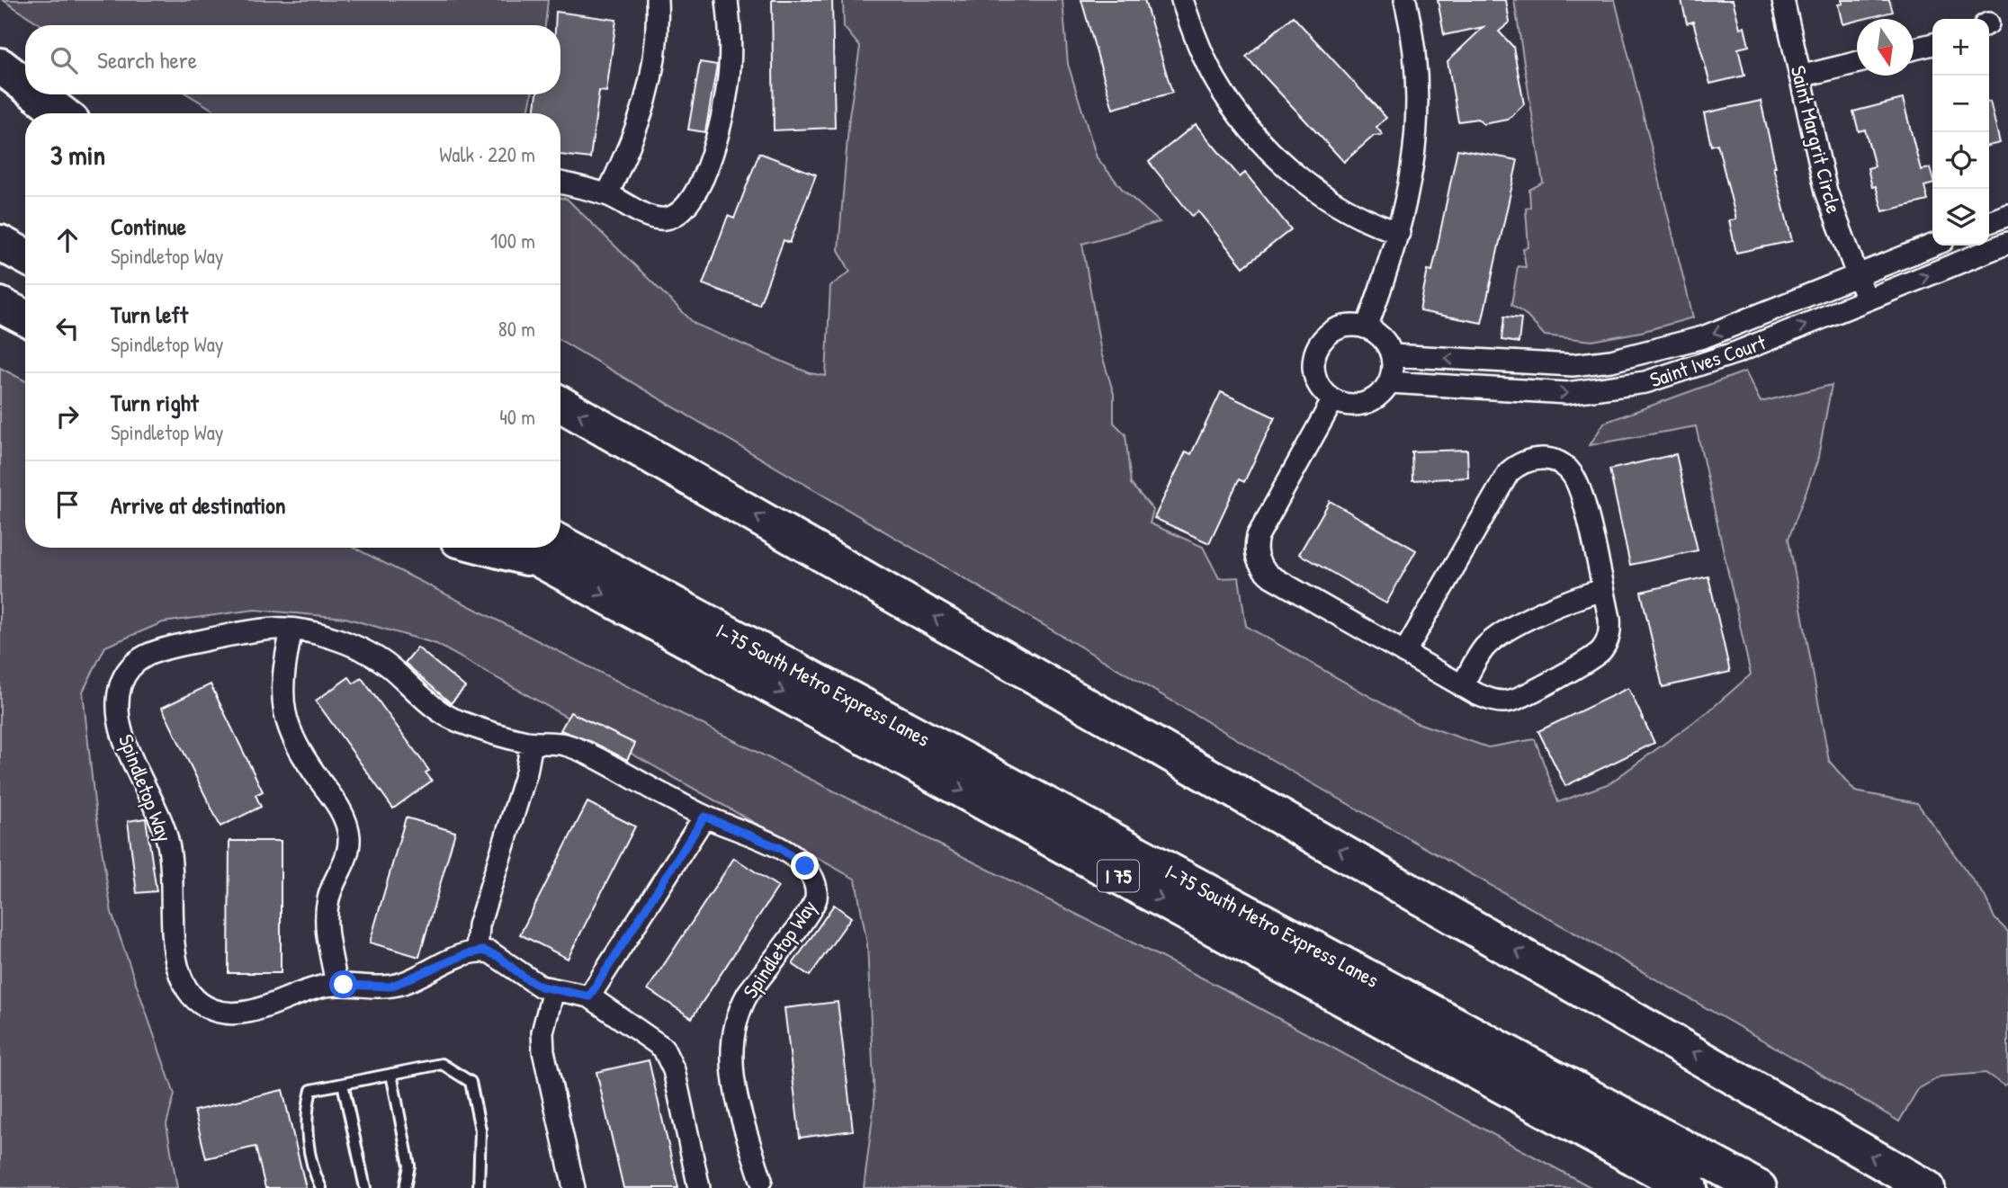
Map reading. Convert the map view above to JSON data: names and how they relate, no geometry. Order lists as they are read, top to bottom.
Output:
{
  "streets": {
    "highway": ["I-75 South Metro Express Lanes", "I 75"],
    "street": ["Saint Margrit Circle", "Saint Ives Court", "Spindletop Way"]
  },
  "crossings": [
    ["Saint Margrit Circle", "Saint Ives Court"],
    ["I-75 South Metro Express Lanes", "I 75"]
  ],
  "north": "bottom",
  "page": {
    "map_buttons": ["+", "−"],
    "search": "Search here",
    "heading": ["3 min", "Walk · 220 m"],
    "list": [
      ["Continue", "Spindletop Way", "100 m"],
      ["Turn left", "Spindletop Way", "80 m"],
      ["Turn right", "Spindletop Way", "40 m"],
      "Arrive at destination"
    ]
  }
}
